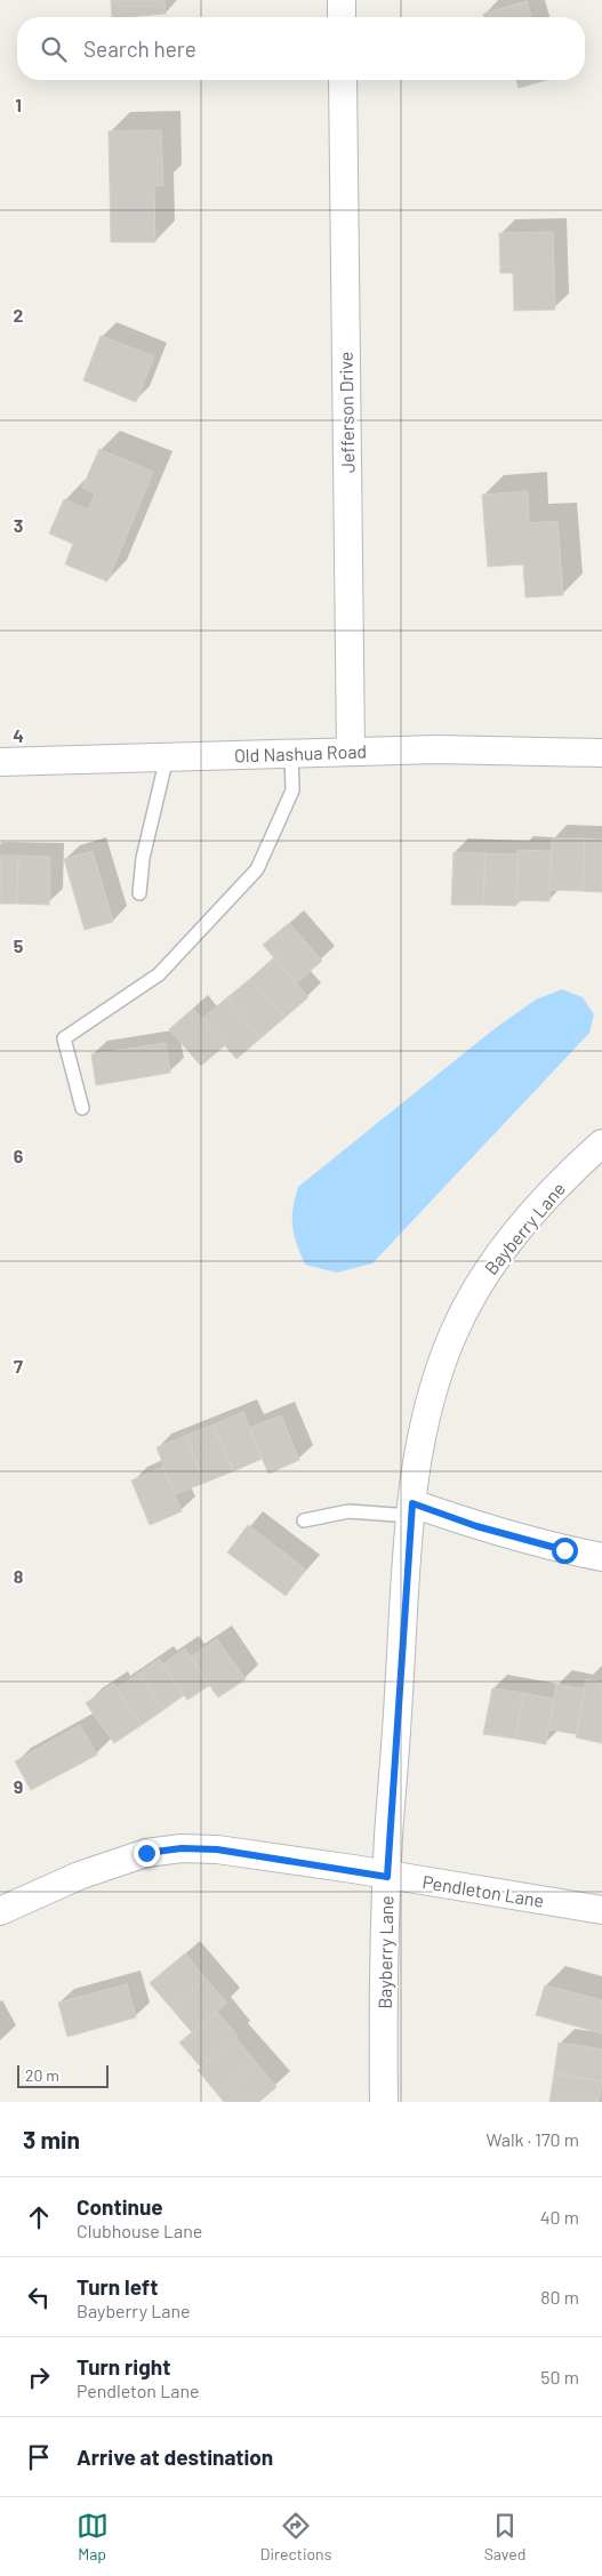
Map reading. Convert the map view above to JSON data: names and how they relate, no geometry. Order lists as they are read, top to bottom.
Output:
{
  "streets": {
    "street": [
      "Jefferson Drive",
      "Old Nashua Road",
      "Bayberry Lane",
      "Pendleton Lane"
    ]
  },
  "crossings": [
    ["Jefferson Drive", "Old Nashua Road"],
    ["Bayberry Lane", "Pendleton Lane"]
  ],
  "scale_bar": "20 m",
  "page": {
    "search": "Search here",
    "scale": "20 m",
    "heading": ["3 min", "Walk · 170 m"],
    "list": [
      ["Continue", "Clubhouse Lane", "40 m"],
      ["Turn left", "Bayberry Lane", "80 m"],
      ["Turn right", "Pendleton Lane", "50 m"],
      "Arrive at destination"
    ],
    "nav": ["Map", "Directions", "Saved"]
  },
  "grid": {
    "rows": [
      "1",
      "2",
      "3",
      "4",
      "5",
      "6",
      "7",
      "8",
      "9"
    ]
  }
}
